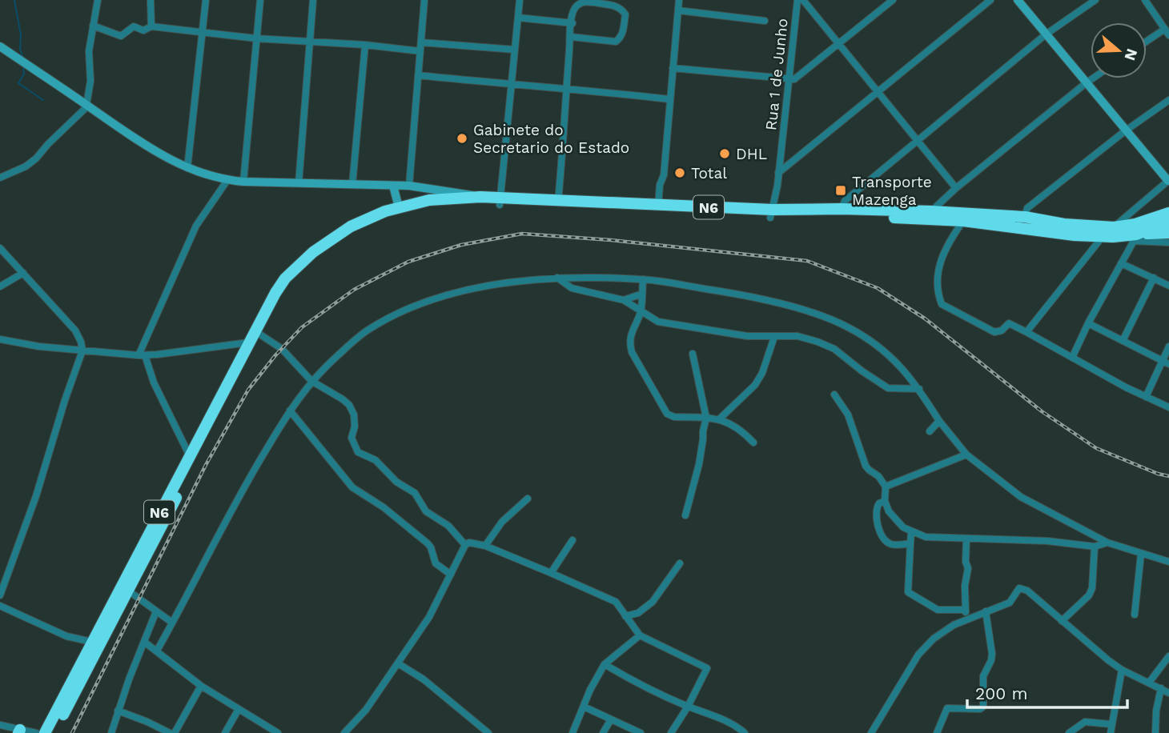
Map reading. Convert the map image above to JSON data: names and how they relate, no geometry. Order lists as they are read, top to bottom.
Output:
{
  "streets": {
    "highway": ["N6"],
    "street": ["Rua 1 de Junho"]
  },
  "crossings": [
    ["Rua 1 de Junho", "N6"]
  ],
  "places": {
    "other": ["Gabinete do Secretario do Estado", "DHL", "Total"],
    "transit": ["Transporte Mazenga"]
  },
  "scale_bar": "200 m",
  "north": "right"
}
